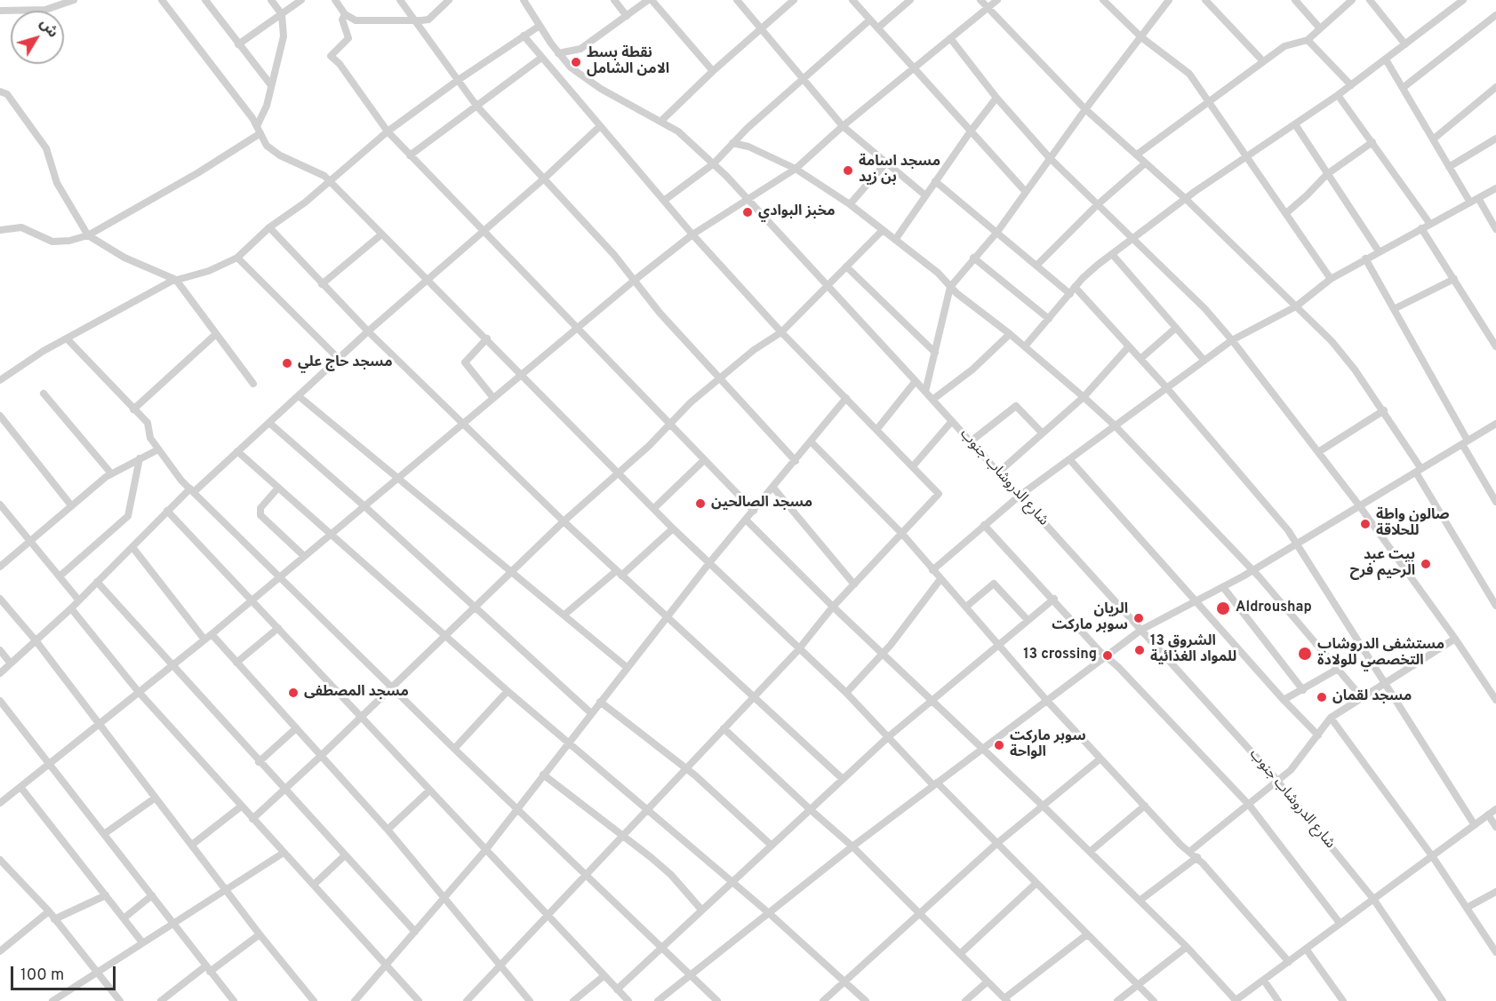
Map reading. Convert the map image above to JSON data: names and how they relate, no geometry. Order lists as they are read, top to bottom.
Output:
{
  "streets": {
    "street": ["شارع الدروشاب جنوب"]
  },
  "places": [
    "نقطة بسط الامن الشامل",
    "مسجد اسامة بن زيد",
    "مخبز البوادي",
    "مسجد حاج علي",
    "مسجد الصالحين",
    "صالون واطة للحلاقة",
    "بيت عبد الرحيم فرح",
    "Aldroushap",
    "الريان سوبر ماركت",
    "الشروق 13 للمواد الغذائية",
    "مستشفى الدروشاب التخصصي للولادة",
    "13 crossing",
    "مسجد المصطفى",
    "مسجد لقمان",
    "سوبر ماركت الواحة"
  ],
  "scale_bar": "100 m",
  "north": "top right"
}
